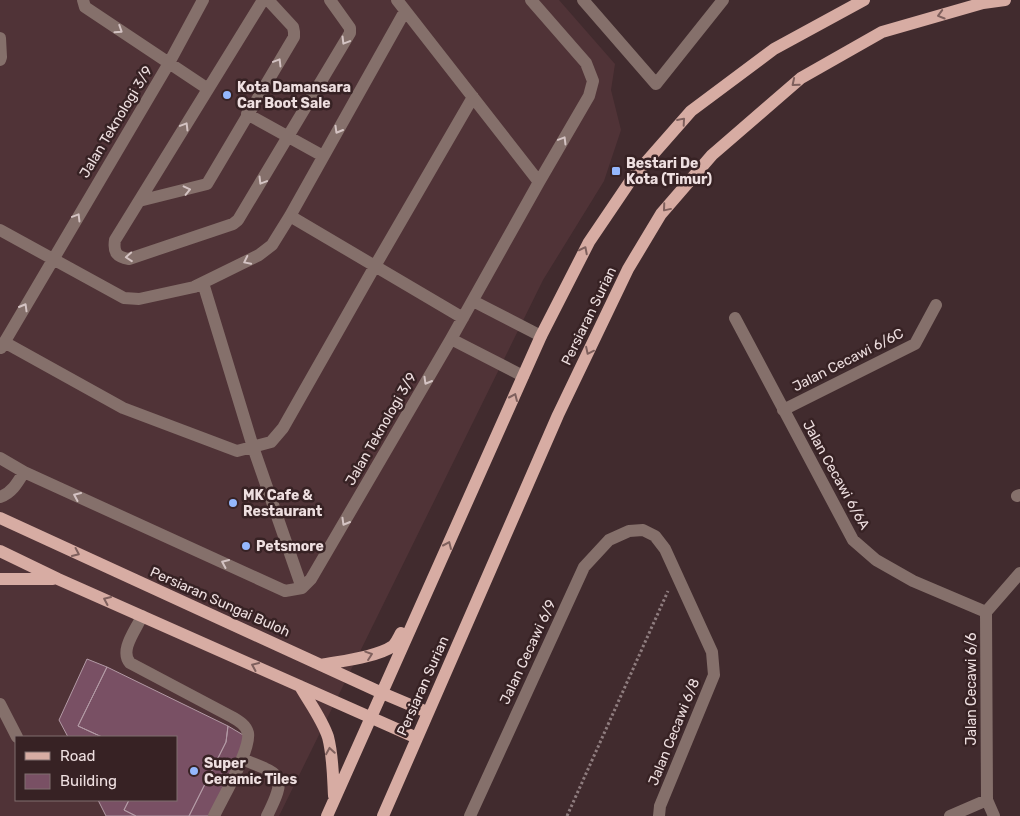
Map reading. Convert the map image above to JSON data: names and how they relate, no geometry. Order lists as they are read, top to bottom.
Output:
{
  "streets": {
    "main road": ["Persiaran Surian", "Persiaran Sungai Buloh"],
    "street": [
      "Jalan Teknologi 3/9",
      "Jalan Cecawi 6/6C",
      "Jalan Cecawi 6/6A",
      "Jalan Cecawi 6/9",
      "Jalan Cecawi 6/6",
      "Jalan Cecawi 6/8"
    ]
  },
  "crossings": [
    ["Persiaran Surian", "Persiaran Sungai Buloh"],
    ["Jalan Cecawi 6/6C", "Jalan Cecawi 6/6A"],
    ["Jalan Cecawi 6/6A", "Jalan Cecawi 6/6"],
    ["Jalan Cecawi 6/9", "Jalan Cecawi 6/8"]
  ],
  "places": {
    "other": [
      "Kota Damansara Car Boot Sale",
      "MK Cafe & Restaurant",
      "Petsmore",
      "Super Ceramic Tiles"
    ],
    "transit": ["Bestari De Kota (Timur)"]
  },
  "legend": ["Road", "Building"]
}
